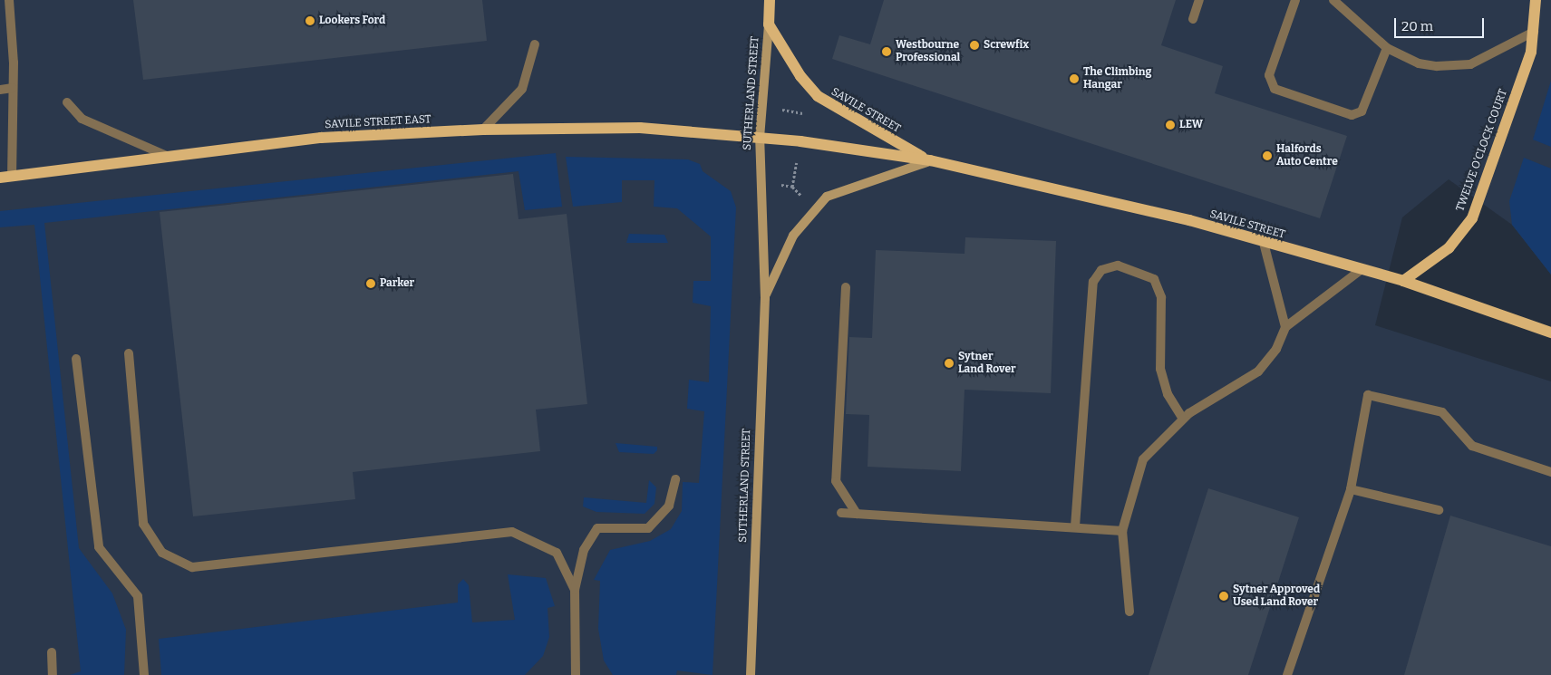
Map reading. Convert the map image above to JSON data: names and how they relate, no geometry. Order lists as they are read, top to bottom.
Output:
{
  "streets": {
    "main road": [
      "SUTHERLAND STREET",
      "SAVILE STREET",
      "SAVILE STREET EAST",
      "TWELVE O'CLOCK COURT"
    ]
  },
  "crossings": [
    ["SUTHERLAND STREET", "SAVILE STREET"],
    ["SUTHERLAND STREET", "SAVILE STREET EAST"],
    ["SAVILE STREET", "SAVILE STREET EAST"],
    ["SAVILE STREET", "TWELVE O'CLOCK COURT"]
  ],
  "places": [
    "Lookers Ford",
    "Screwfix",
    "Westbourne Professional",
    "The Climbing Hangar",
    "LEW",
    "Halfords Auto Centre",
    "Parker",
    "Sytner Land Rover",
    "Sytner Approved Used Land Rover"
  ],
  "scale_bar": "20 m"
}
